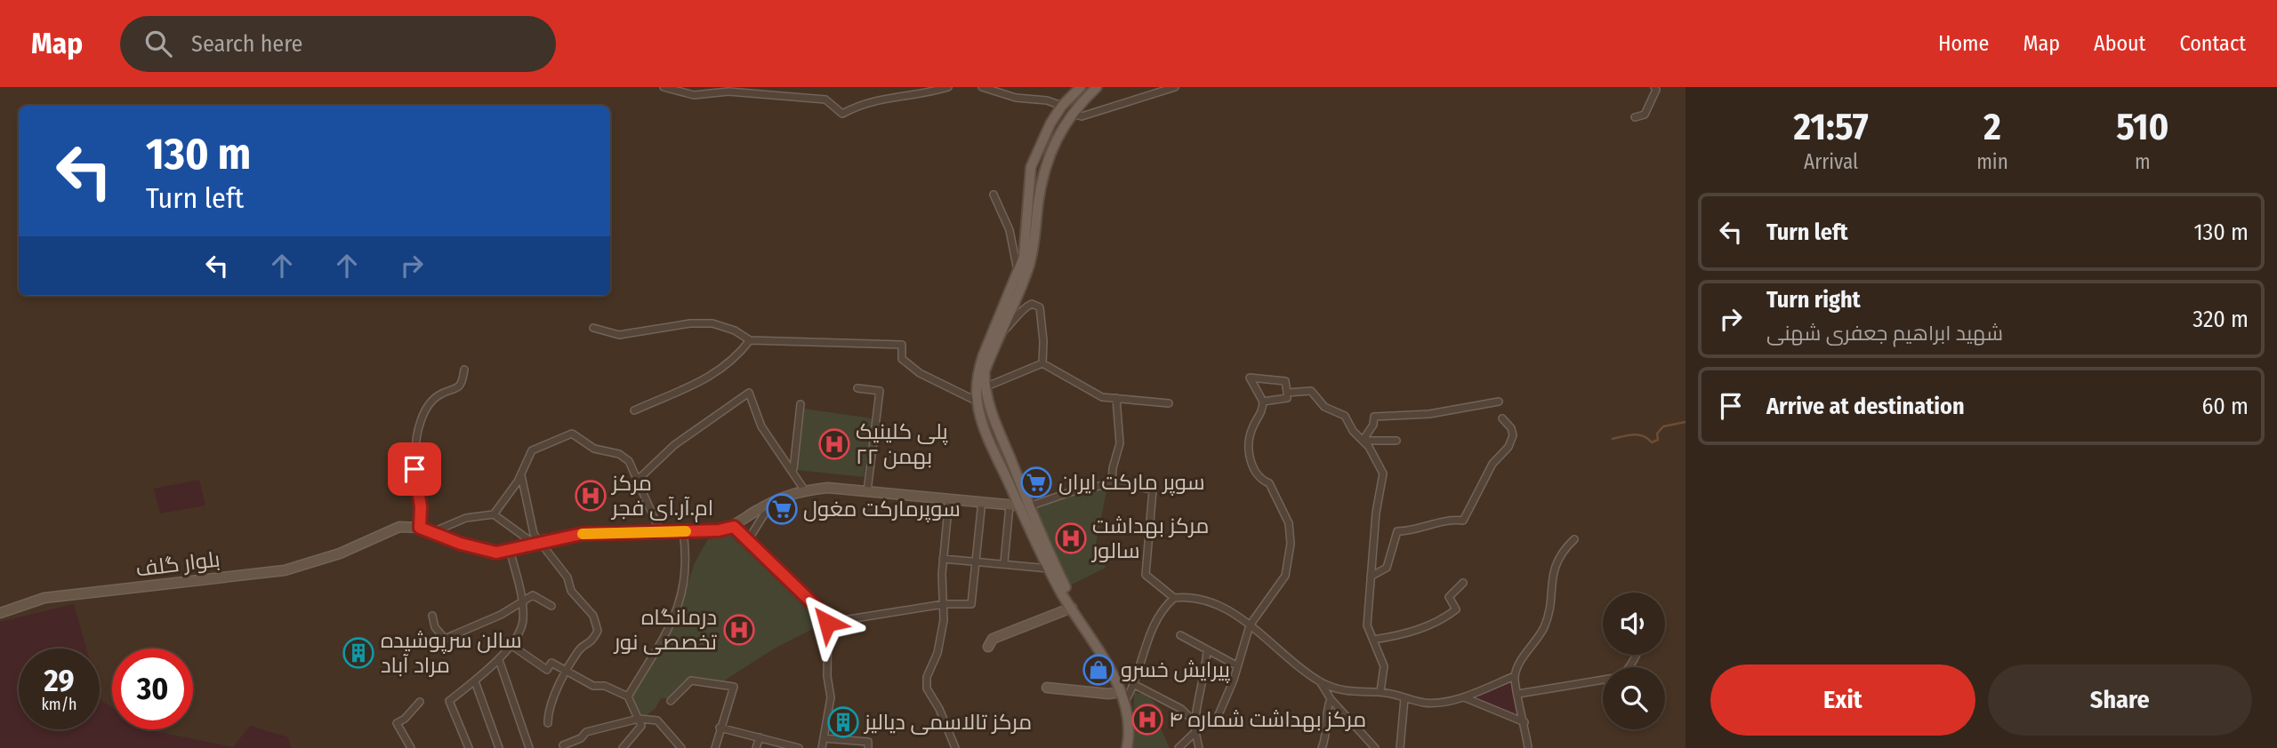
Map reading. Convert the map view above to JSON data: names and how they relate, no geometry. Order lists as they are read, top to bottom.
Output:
{
  "streets": {
    "street": ["بلوار گلف"]
  },
  "places": {
    "hospital": [
      "پلی کلینیک ۲۲ بهمن",
      "مرکز ام.آر.آی فجر",
      "مرکز بهداشت سالور",
      "درمانگاه تخصصی نور",
      "مرکز بهداشت شماره ۴"
    ],
    "supermarket": ["سوپر مارکت ایران", "سوپرمارکت مغول"],
    "building": ["سالن سرپوشیده مراد آباد", "مرکز تالاسمی دیالیز"],
    "shop": ["پیرایش خسرو"]
  },
  "page": {
    "header": "Map",
    "search": "Search here",
    "nav": [
      "Home",
      "Map",
      "About",
      "Contact"
    ],
    "eta": [
      "21:57",
      "Arrival",
      "2",
      "min",
      "510",
      "m"
    ],
    "turn": ["130 m", "Turn left"],
    "list": [
      {
        "name": "Turn left",
        "value": "130 m"
      },
      {
        "name": "Turn right",
        "note": "شهید ابراهیم جعفری شهنی",
        "value": "320 m"
      },
      {
        "name": "Arrive at destination",
        "value": "60 m"
      }
    ],
    "speed": "29 km/h",
    "limit": "30",
    "buttons": ["Exit", "Share"]
  }
}
